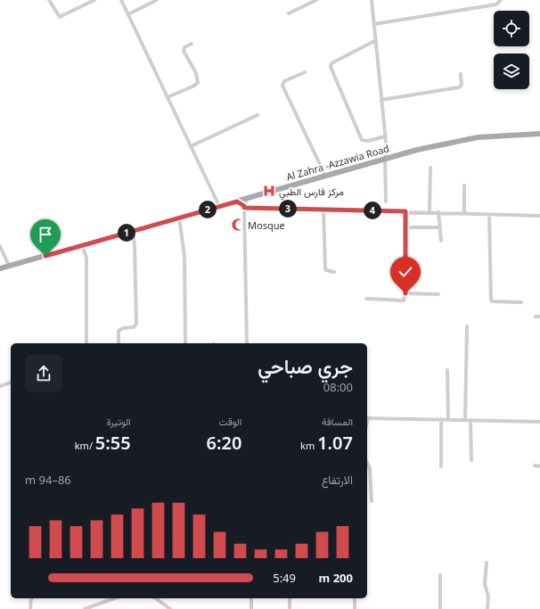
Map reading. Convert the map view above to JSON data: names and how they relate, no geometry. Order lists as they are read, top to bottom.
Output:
{
  "streets": {
    "main road": ["Al Zahra -Azzawia Road"]
  },
  "places": {
    "hospital": ["مركز فارس الطبي"],
    "mosque": ["Mosque"]
  },
  "page": {
    "pins": [
      "3",
      "2",
      "4",
      "1"
    ],
    "heading": ["جري صباحي", "08:00"],
    "stats": [
      ["المسافة", "1.07 km"],
      ["الوقت", "6:20"],
      ["الوتيرة", "5:55 /km"]
    ],
    "chart": ["الارتفاع", "86–94 m"],
    "list": [
      {
        "name": "200 m",
        "note": "5:49"
      }
    ]
  }
}
